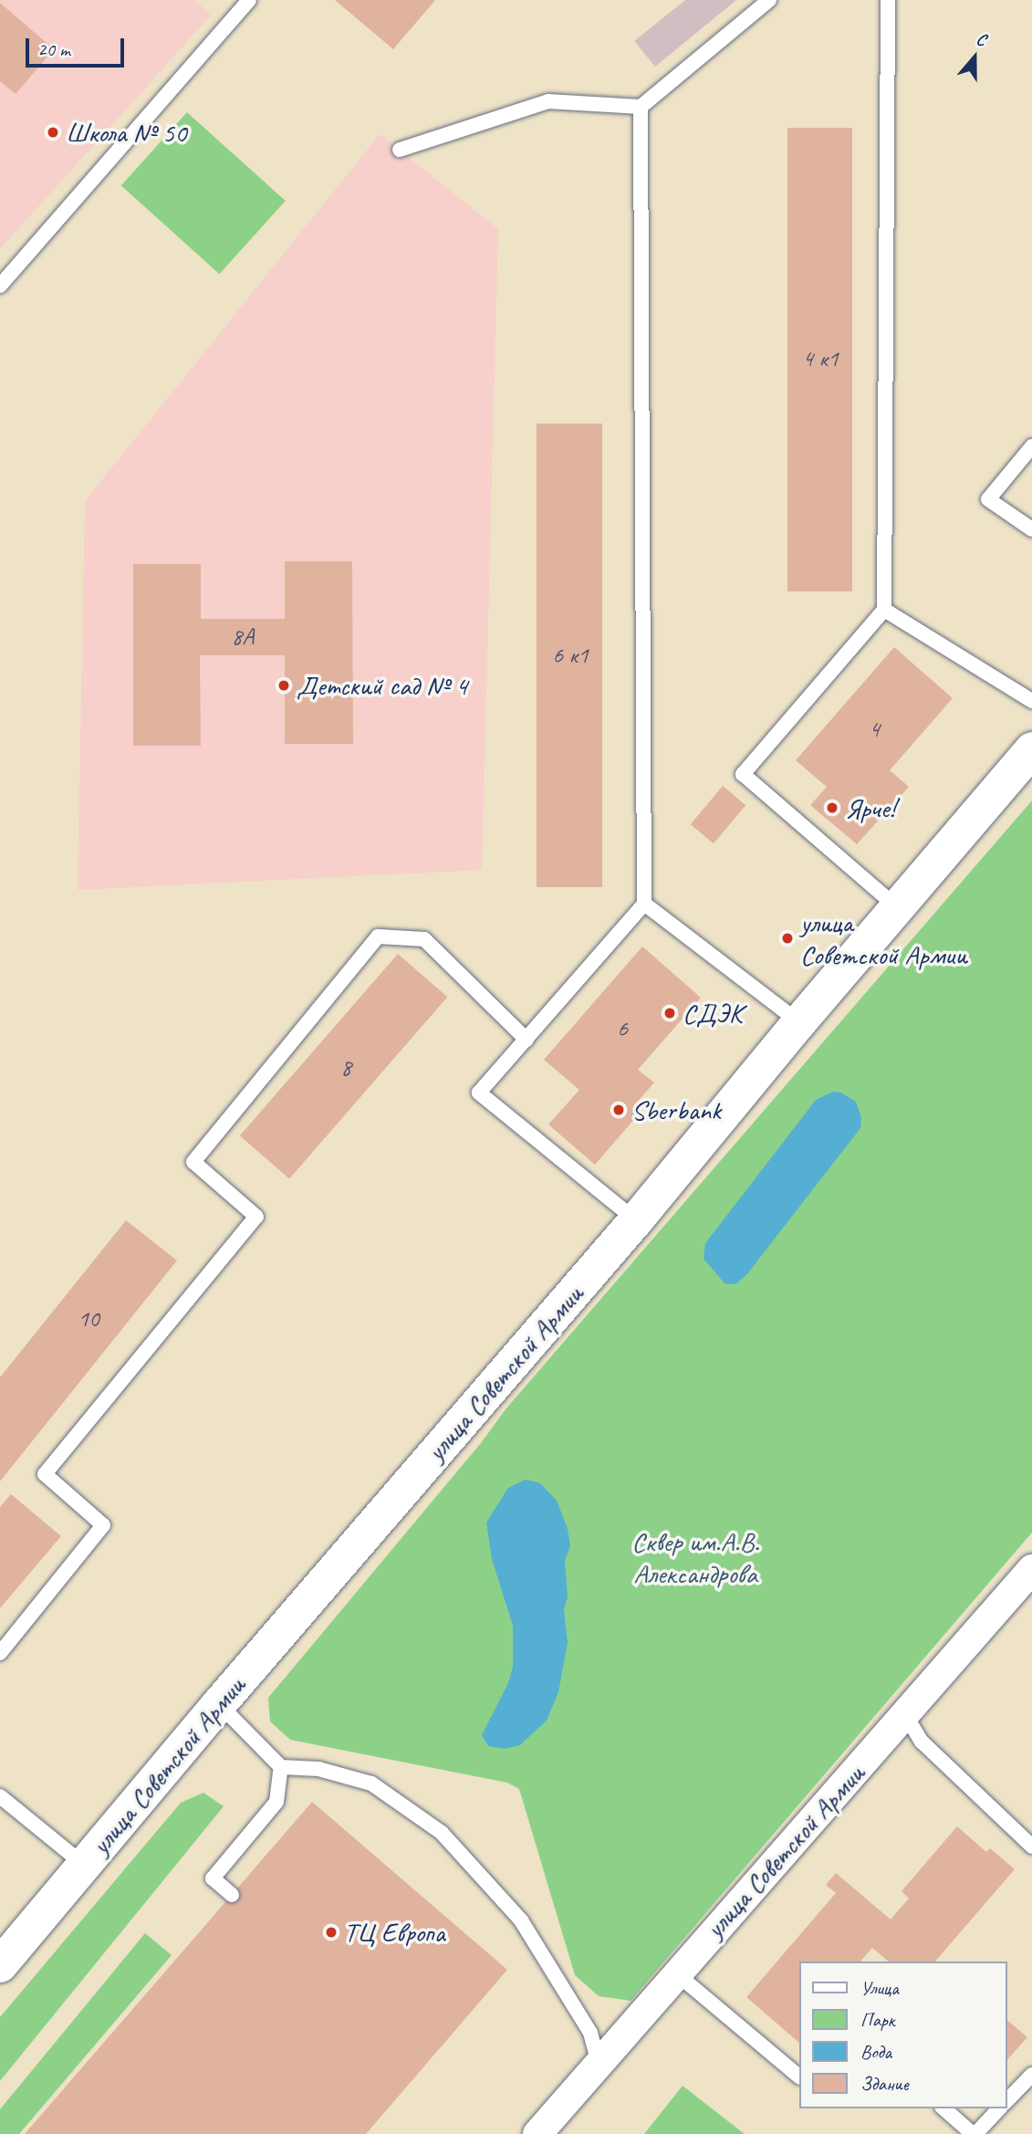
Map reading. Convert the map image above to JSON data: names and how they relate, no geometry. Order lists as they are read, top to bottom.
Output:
{
  "streets": {
    "main road": ["улица Советской Армии"]
  },
  "parks": ["Сквер им.А.В. Александрова"],
  "places": [
    "Школа № 50",
    "Детский сад № 4",
    "Ярче!",
    "улица Советской Армии",
    "СДЭК",
    "Sberbank",
    "ТЦ Европа"
  ],
  "house_numbers": [
    "4 к1",
    "8А",
    "6 к1",
    "4",
    "6",
    "8",
    "10"
  ],
  "legend": [
    "Улица",
    "Парк",
    "Вода",
    "Здание"
  ],
  "scale_bar": "20 m",
  "north": "top"
}
